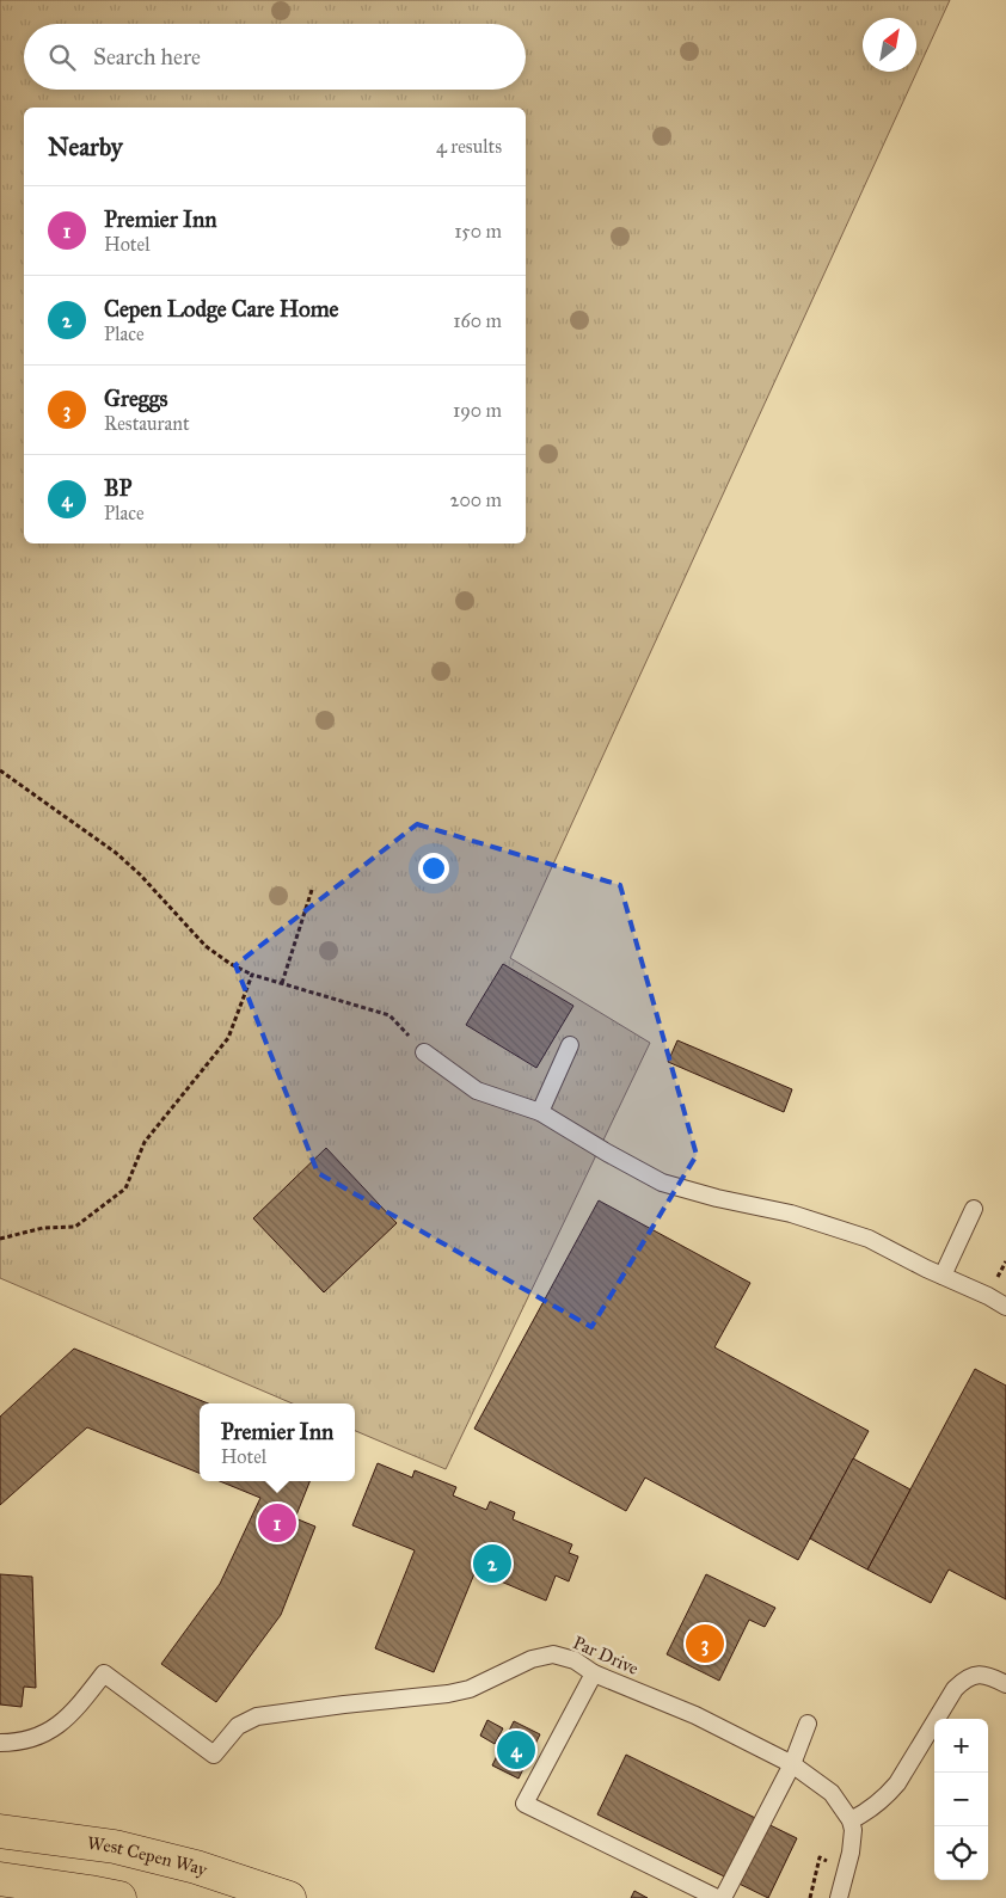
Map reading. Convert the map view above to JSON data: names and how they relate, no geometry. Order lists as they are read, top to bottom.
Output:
{
  "streets": {
    "highway": ["West Cepen Way"],
    "lane": ["Par Drive"]
  },
  "north": "top right",
  "page": {
    "search": "Search here",
    "heading": ["Nearby", "4 results"],
    "list": [
      {
        "mark": "1",
        "name": "Premier Inn",
        "note": "Hotel",
        "value": "150 m"
      },
      {
        "mark": "2",
        "name": "Cepen Lodge Care Home",
        "note": "Place",
        "value": "160 m"
      },
      {
        "mark": "3",
        "name": "Greggs",
        "note": "Restaurant",
        "value": "190 m"
      },
      {
        "mark": "4",
        "name": "BP",
        "note": "Place",
        "value": "200 m"
      }
    ],
    "popup": ["Premier Inn", "Hotel"],
    "pins": [
      "1",
      "2",
      "3",
      "4"
    ],
    "map_buttons": ["+", "−"]
  }
}
